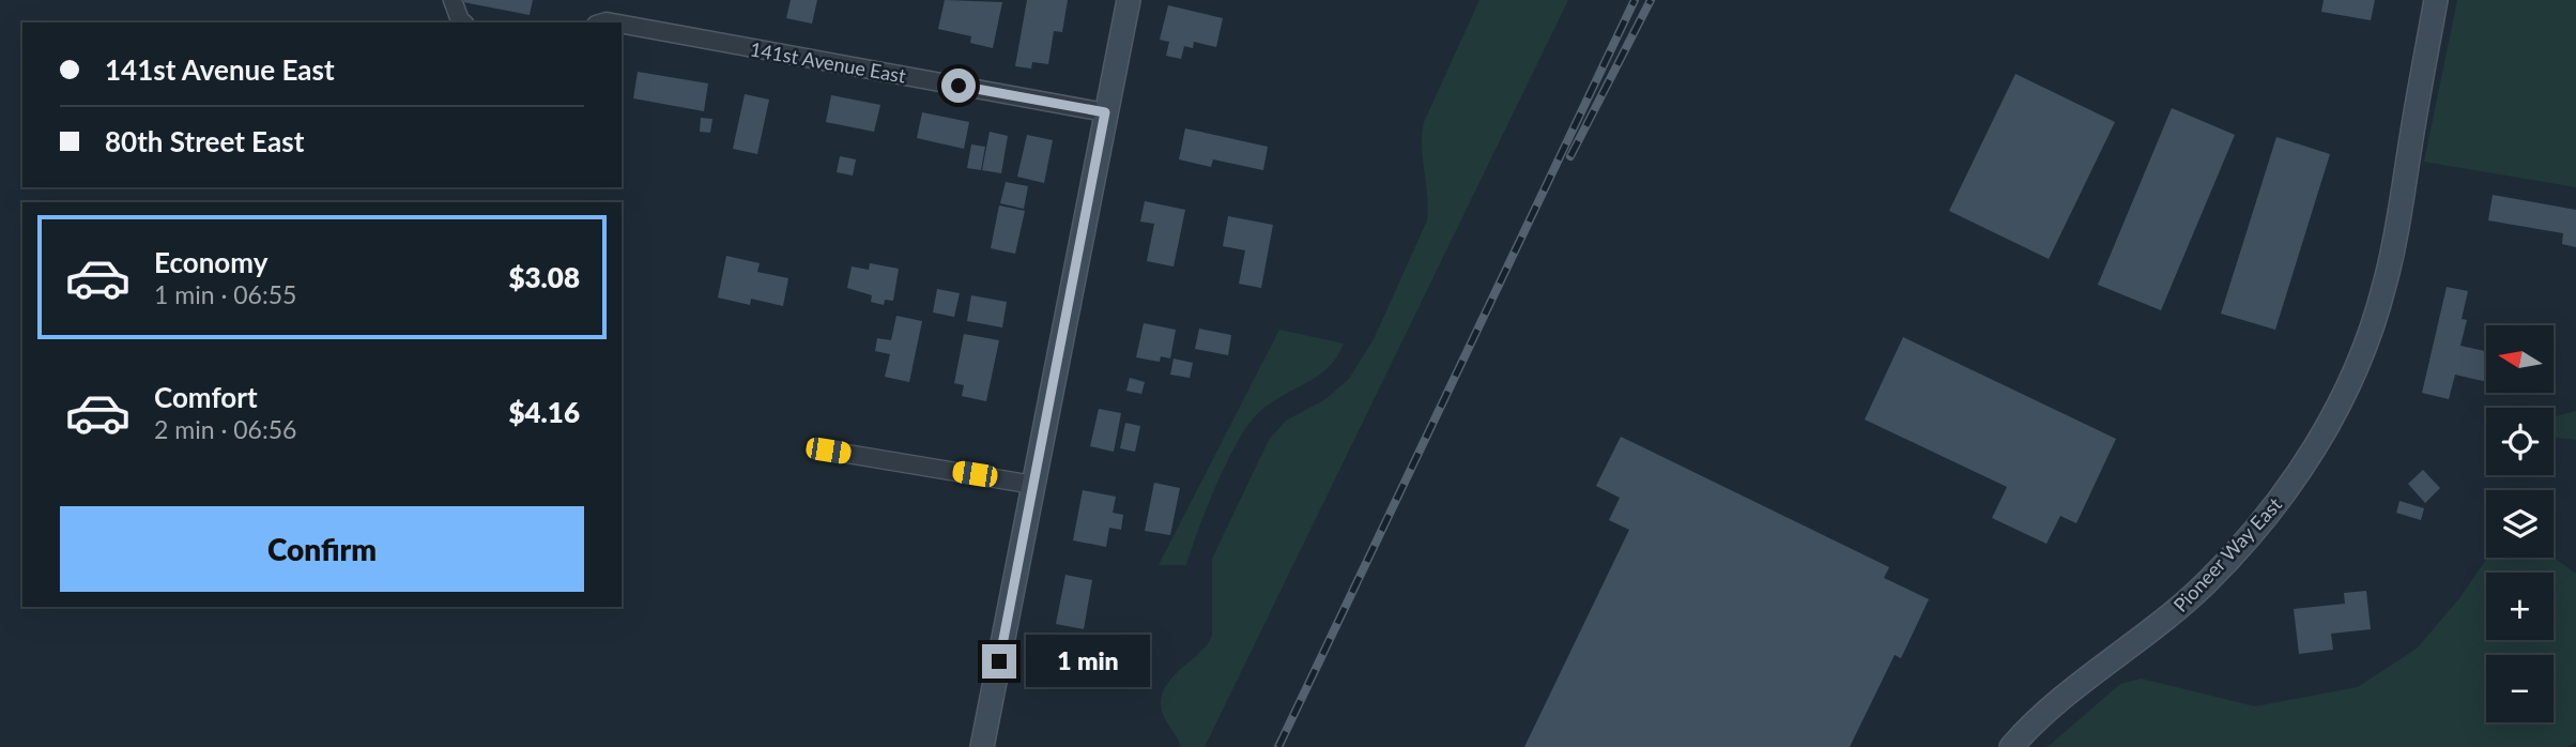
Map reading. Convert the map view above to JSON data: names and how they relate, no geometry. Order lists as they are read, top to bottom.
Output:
{
  "streets": {
    "street": ["141st Avenue East", "Pioneer Way East"]
  },
  "north": "left",
  "page": {
    "banner": ["141st Avenue East", "80th Street East"],
    "list": [
      {
        "name": "Economy",
        "note": "1 min · 06:55",
        "value": "$3.08"
      },
      {
        "name": "Comfort",
        "note": "2 min · 06:56",
        "value": "$4.16"
      }
    ],
    "map_buttons": ["+", "−"],
    "buttons": "Confirm",
    "bubble": "1 min"
  }
}
